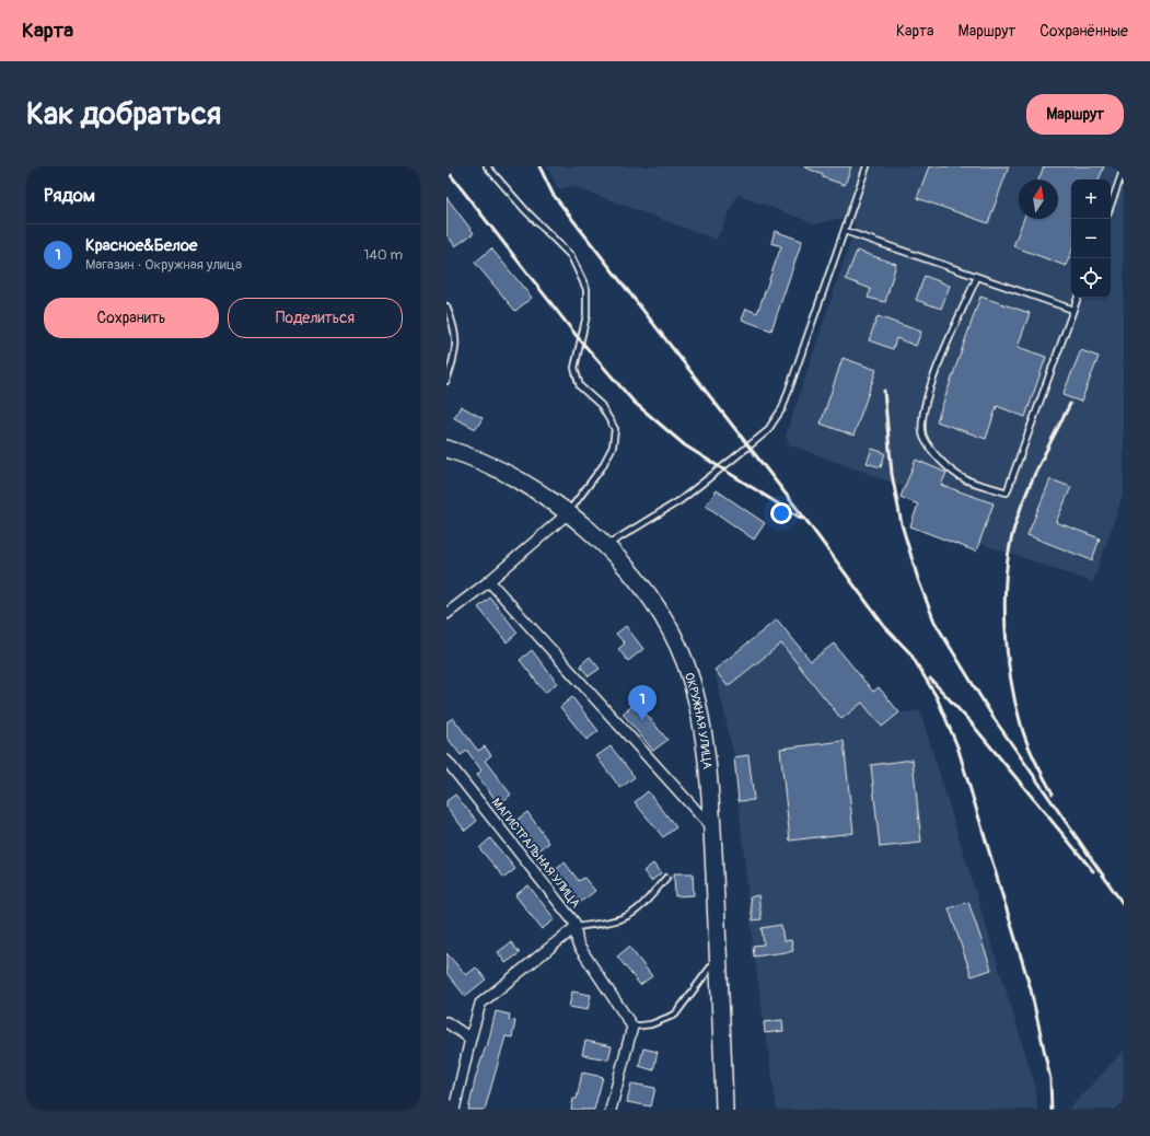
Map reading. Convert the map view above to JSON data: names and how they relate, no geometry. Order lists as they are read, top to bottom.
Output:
{
  "streets": {
    "highway": ["ОКРУЖНАЯ УЛИЦА"],
    "street": ["МАГИСТРАЛЬНАЯ УЛИЦА"]
  },
  "north": "top",
  "page": {
    "header": "Карта",
    "nav": ["Карта", "Маршрут", "Сохранённые"],
    "buttons": [
      "Маршрут",
      ["Сохранить", "Поделиться"]
    ],
    "title": "Как добраться",
    "heading": "Рядом",
    "map_buttons": ["+", "−"],
    "list": [
      {
        "mark": "1",
        "name": "Красное&Белое",
        "note": "Магазин · Окружная улица",
        "value": "140 m"
      }
    ],
    "pins": "1"
  }
}
